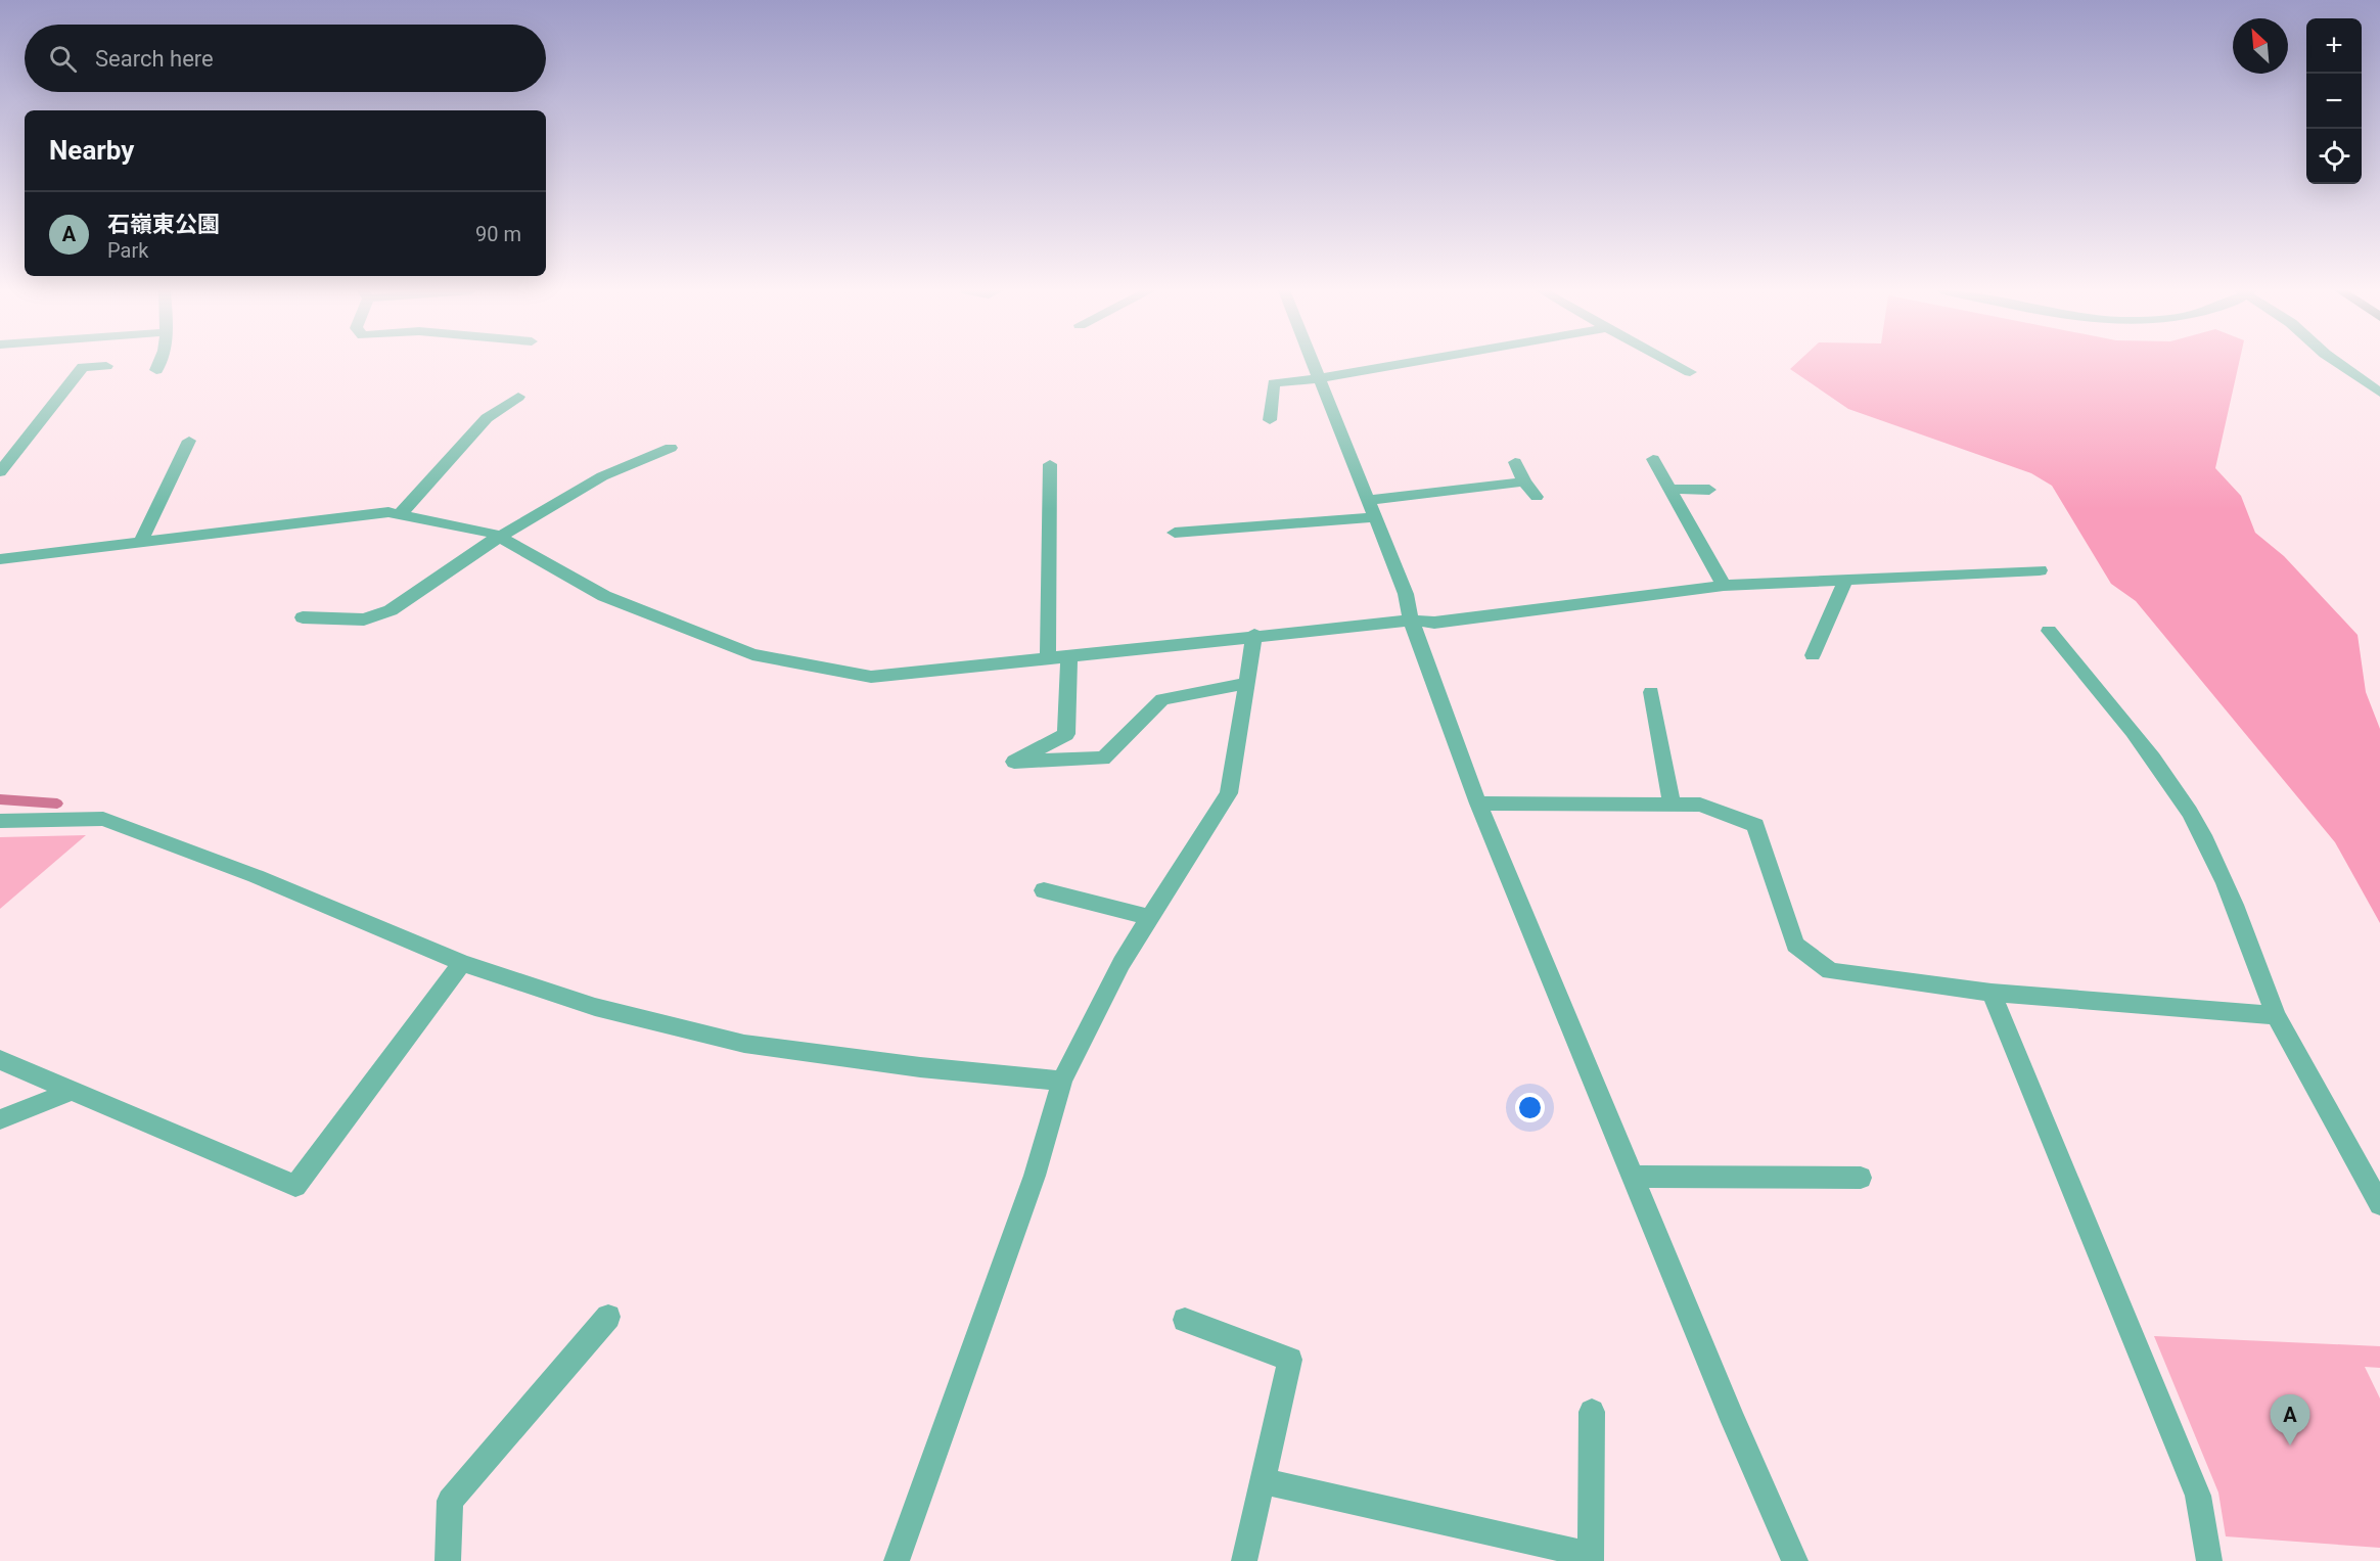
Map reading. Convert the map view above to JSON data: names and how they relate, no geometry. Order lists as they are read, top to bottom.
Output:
{
  "north": "top left",
  "page": {
    "map_buttons": ["+", "−"],
    "search": "Search here",
    "heading": "Nearby",
    "list": [
      {
        "mark": "A",
        "name": "石嶺東公園",
        "note": "Park",
        "value": "90 m"
      }
    ],
    "pins": "A"
  }
}
